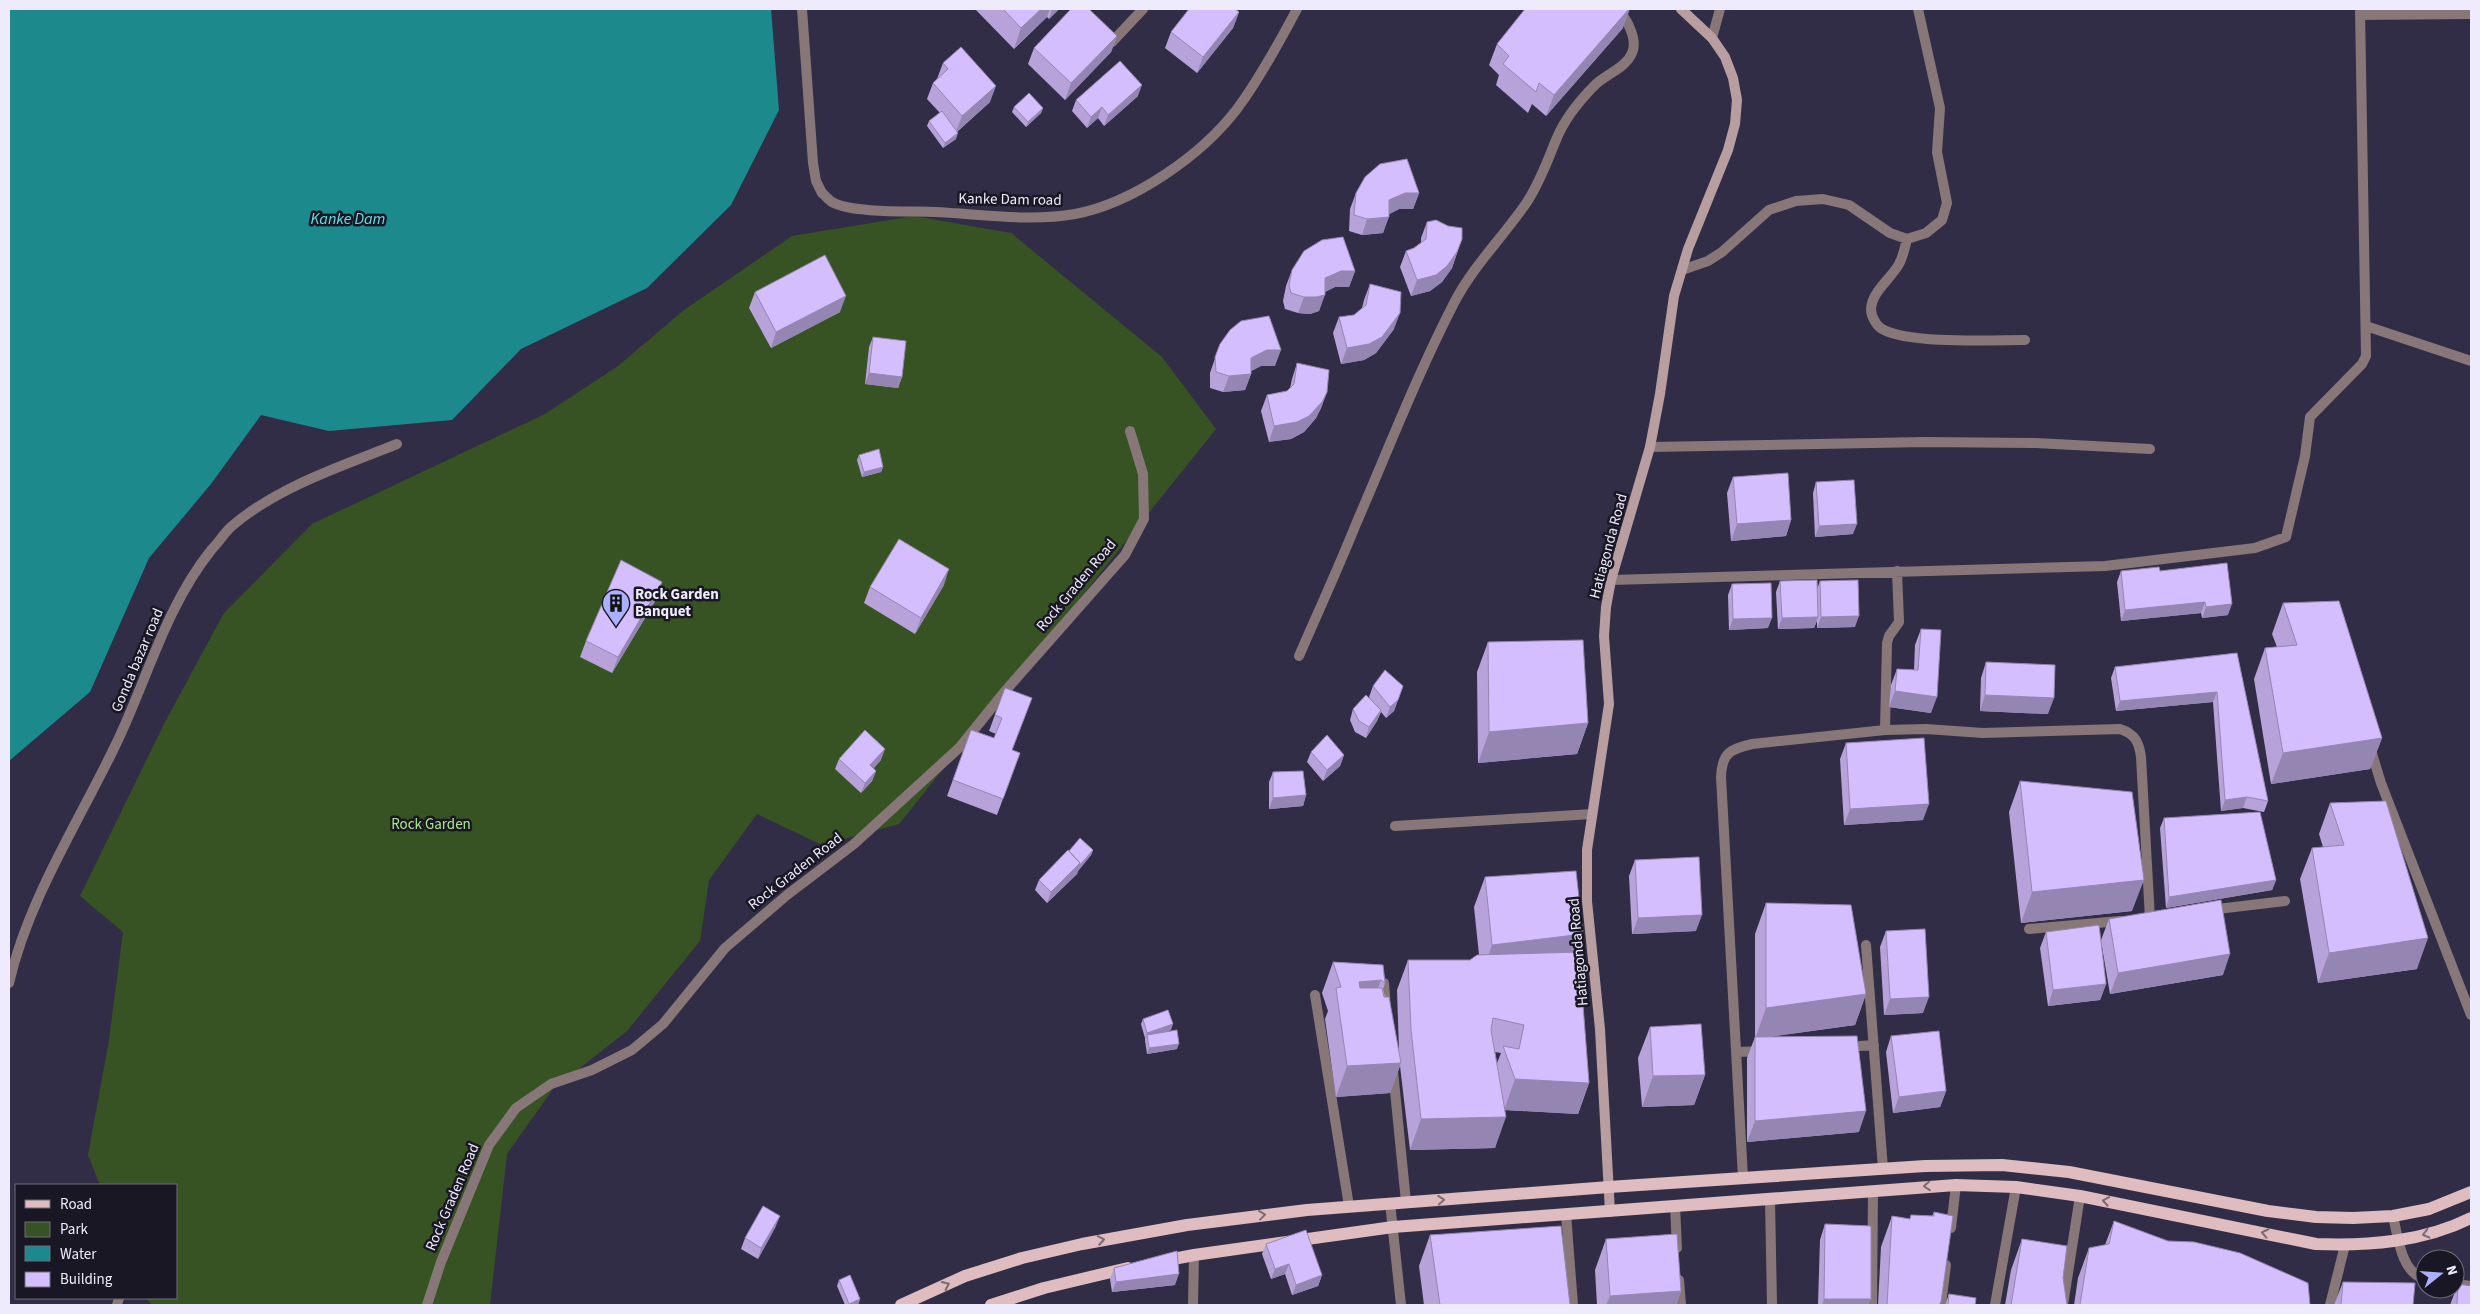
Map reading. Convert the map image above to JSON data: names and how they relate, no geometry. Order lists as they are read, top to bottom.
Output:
{
  "streets": {
    "street": [
      "Kanke Dam road",
      "Hatiagonda Road",
      "Rock Graden Road",
      "Gonda bazar road"
    ]
  },
  "water": ["Kanke Dam"],
  "parks": ["Rock Garden"],
  "places": {
    "building": ["Rock Garden Banquet"]
  },
  "legend": [
    "Road",
    "Park",
    "Water",
    "Building"
  ],
  "north": "right"
}
